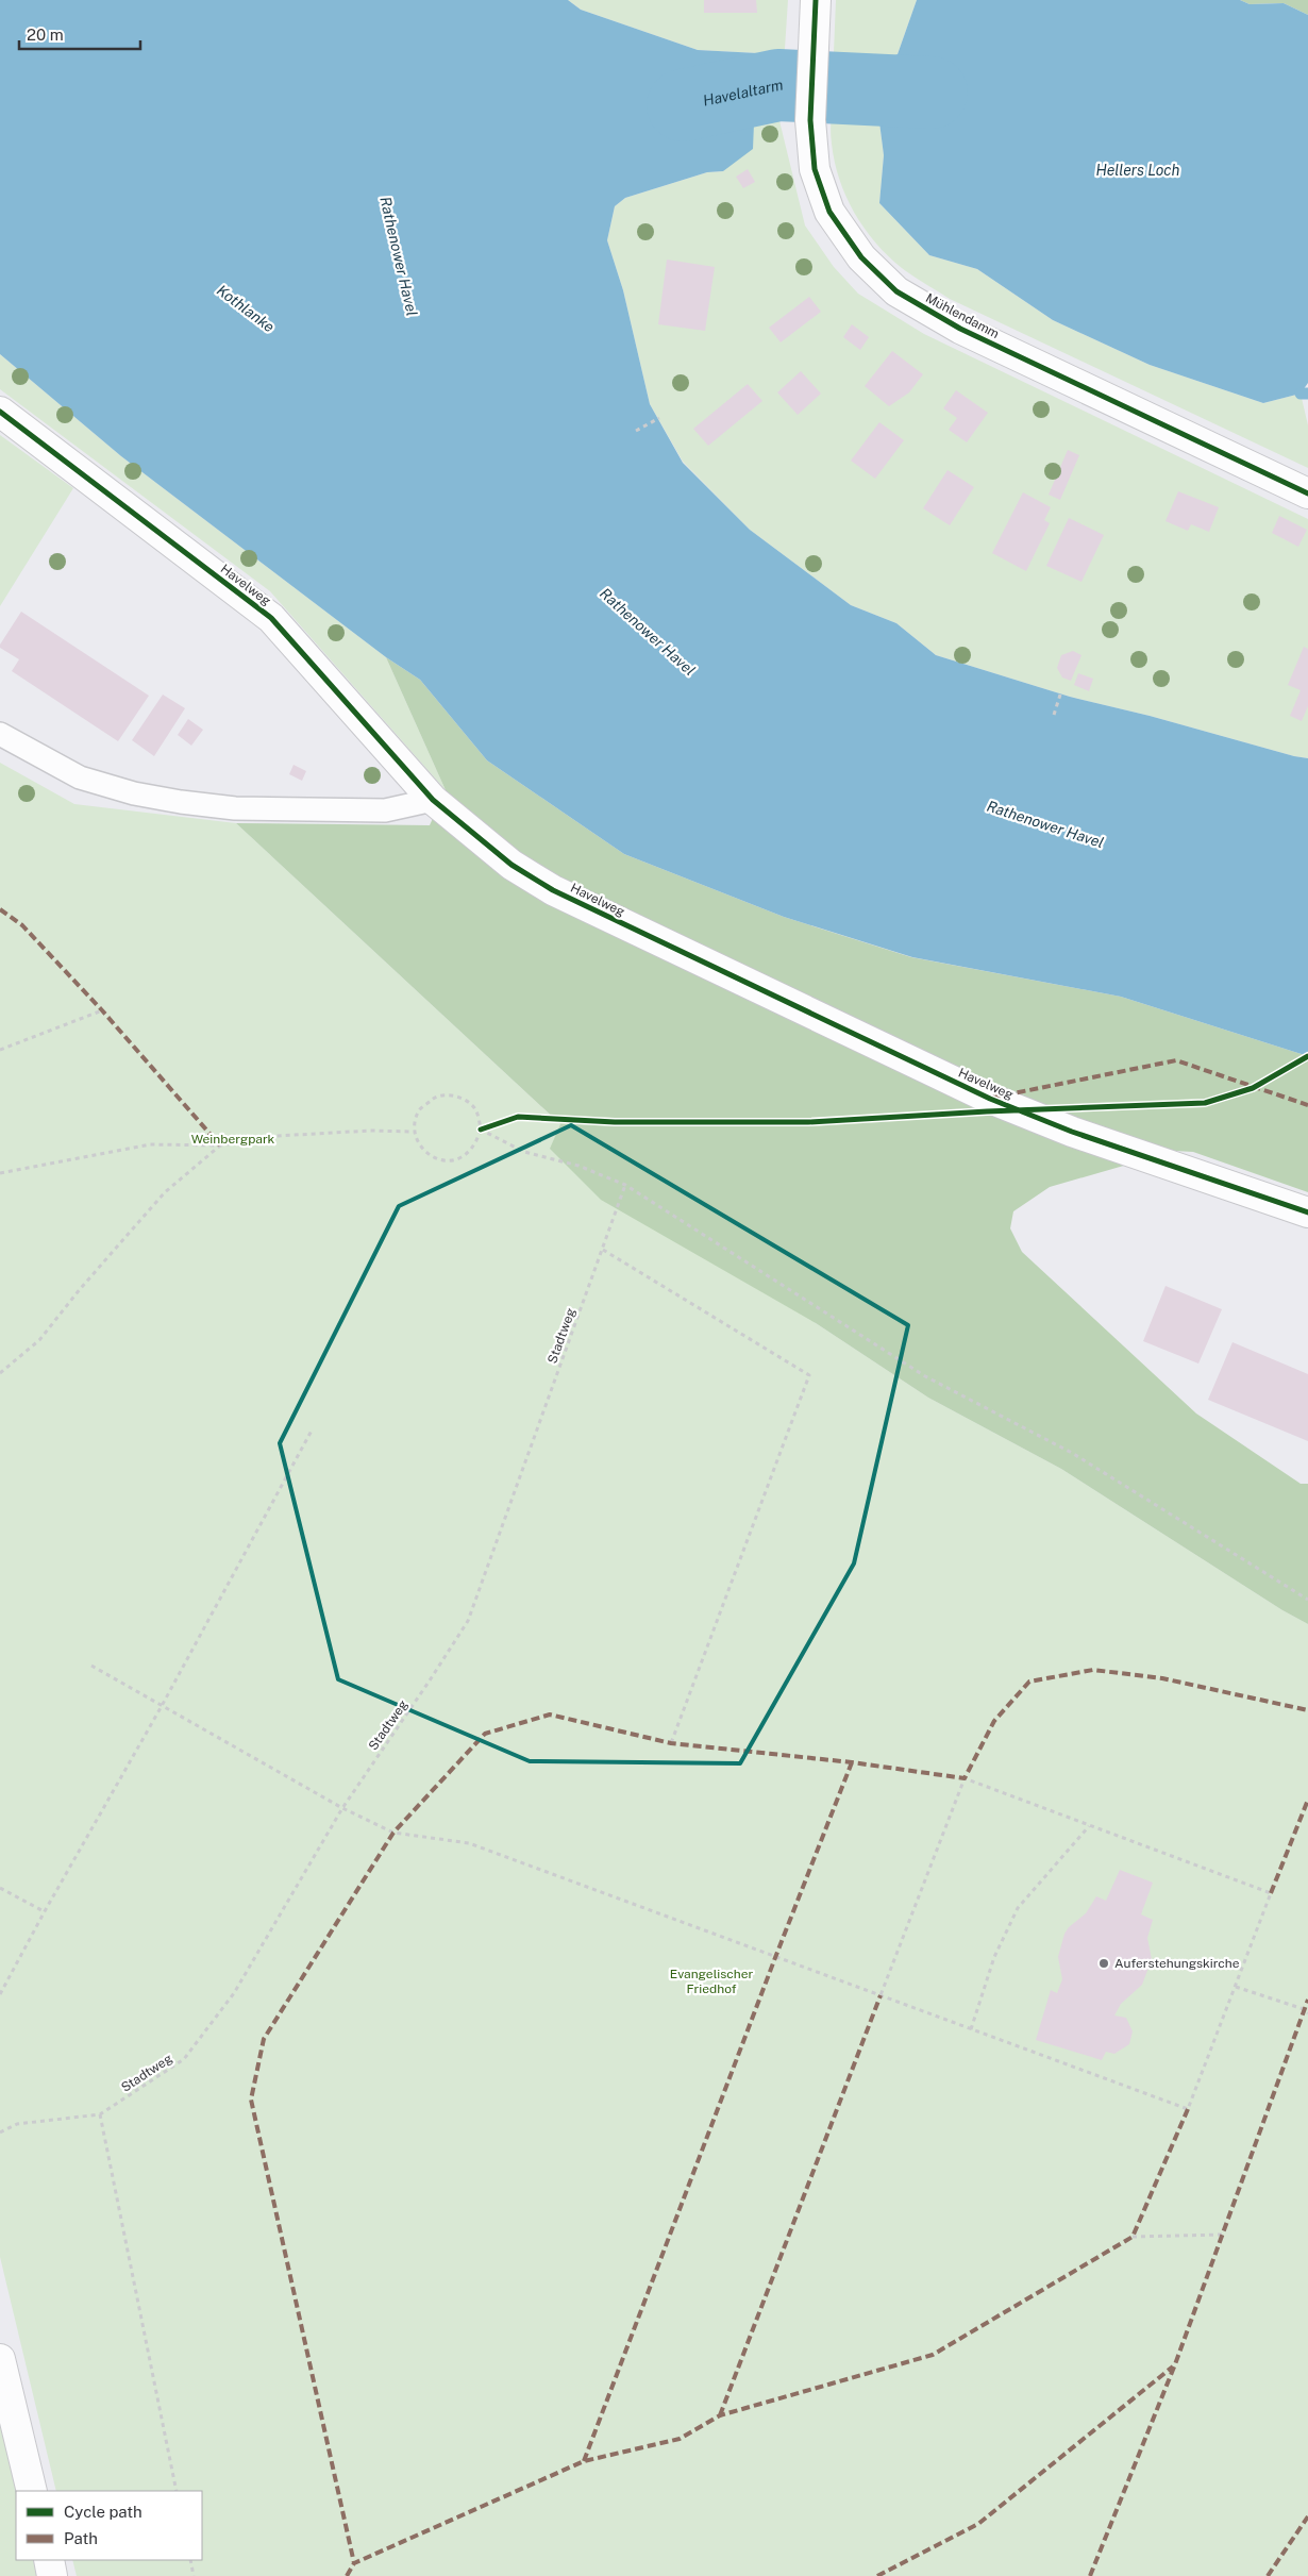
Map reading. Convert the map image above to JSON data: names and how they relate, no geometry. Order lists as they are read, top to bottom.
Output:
{
  "streets": {
    "street": ["Mühlendamm", "Havelweg"],
    "path": ["Stadtweg"]
  },
  "water": [
    "Havelaltarm",
    "Hellers Loch",
    "Rathenower Havel",
    "Kothlanke"
  ],
  "parks": ["Weinbergpark", "Evangelischer Friedhof"],
  "places": ["Auferstehungskirche"],
  "legend": ["Cycle path", "Path"],
  "scale_bar": "20 m"
}
